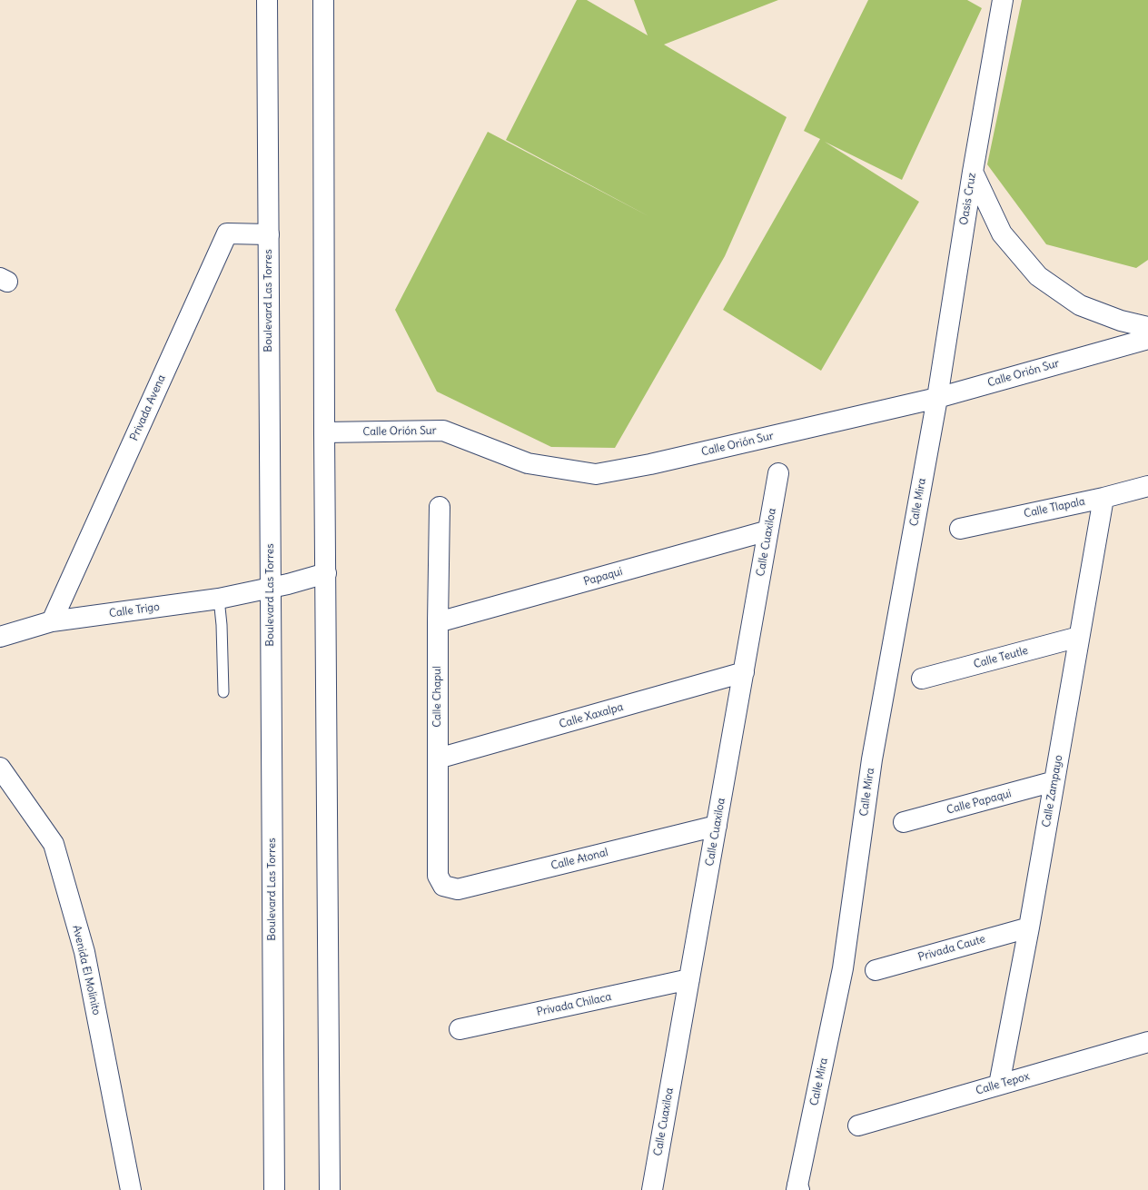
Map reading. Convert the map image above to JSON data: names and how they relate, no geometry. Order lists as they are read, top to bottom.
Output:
{
  "streets": {
    "street": [
      "Oasis Cruz",
      "Boulevard Las Torres",
      "Calle Orión Sur",
      "Privada Avena",
      "Calle Mira",
      "Calle Tlapala",
      "Calle Cuaxiloa",
      "Papaqui",
      "Calle Trigo",
      "Calle Teutle",
      "Calle Chapul",
      "Calle Xaxalpa",
      "Calle Zampayo",
      "Calle Papaqui",
      "Calle Atonal",
      "Privada Caute",
      "Avenida El Molinito",
      "Privada Chilaca",
      "Calle Tepox"
    ]
  },
  "crossings": [
    ["Oasis Cruz", "Calle Orión Sur"],
    ["Oasis Cruz", "Calle Mira"],
    ["Boulevard Las Torres", "Privada Avena"],
    ["Boulevard Las Torres", "Calle Trigo"],
    ["Calle Orión Sur", "Calle Mira"],
    ["Privada Avena", "Calle Trigo"],
    ["Calle Tlapala", "Calle Zampayo"],
    ["Calle Cuaxiloa", "Papaqui"],
    ["Calle Cuaxiloa", "Calle Xaxalpa"],
    ["Calle Cuaxiloa", "Calle Atonal"],
    ["Calle Cuaxiloa", "Privada Chilaca"],
    ["Papaqui", "Calle Chapul"],
    ["Calle Teutle", "Calle Zampayo"],
    ["Calle Chapul", "Calle Xaxalpa"],
    ["Calle Chapul", "Calle Atonal"],
    ["Calle Zampayo", "Calle Papaqui"],
    ["Calle Zampayo", "Privada Caute"],
    ["Calle Zampayo", "Calle Tepox"]
  ]
}
